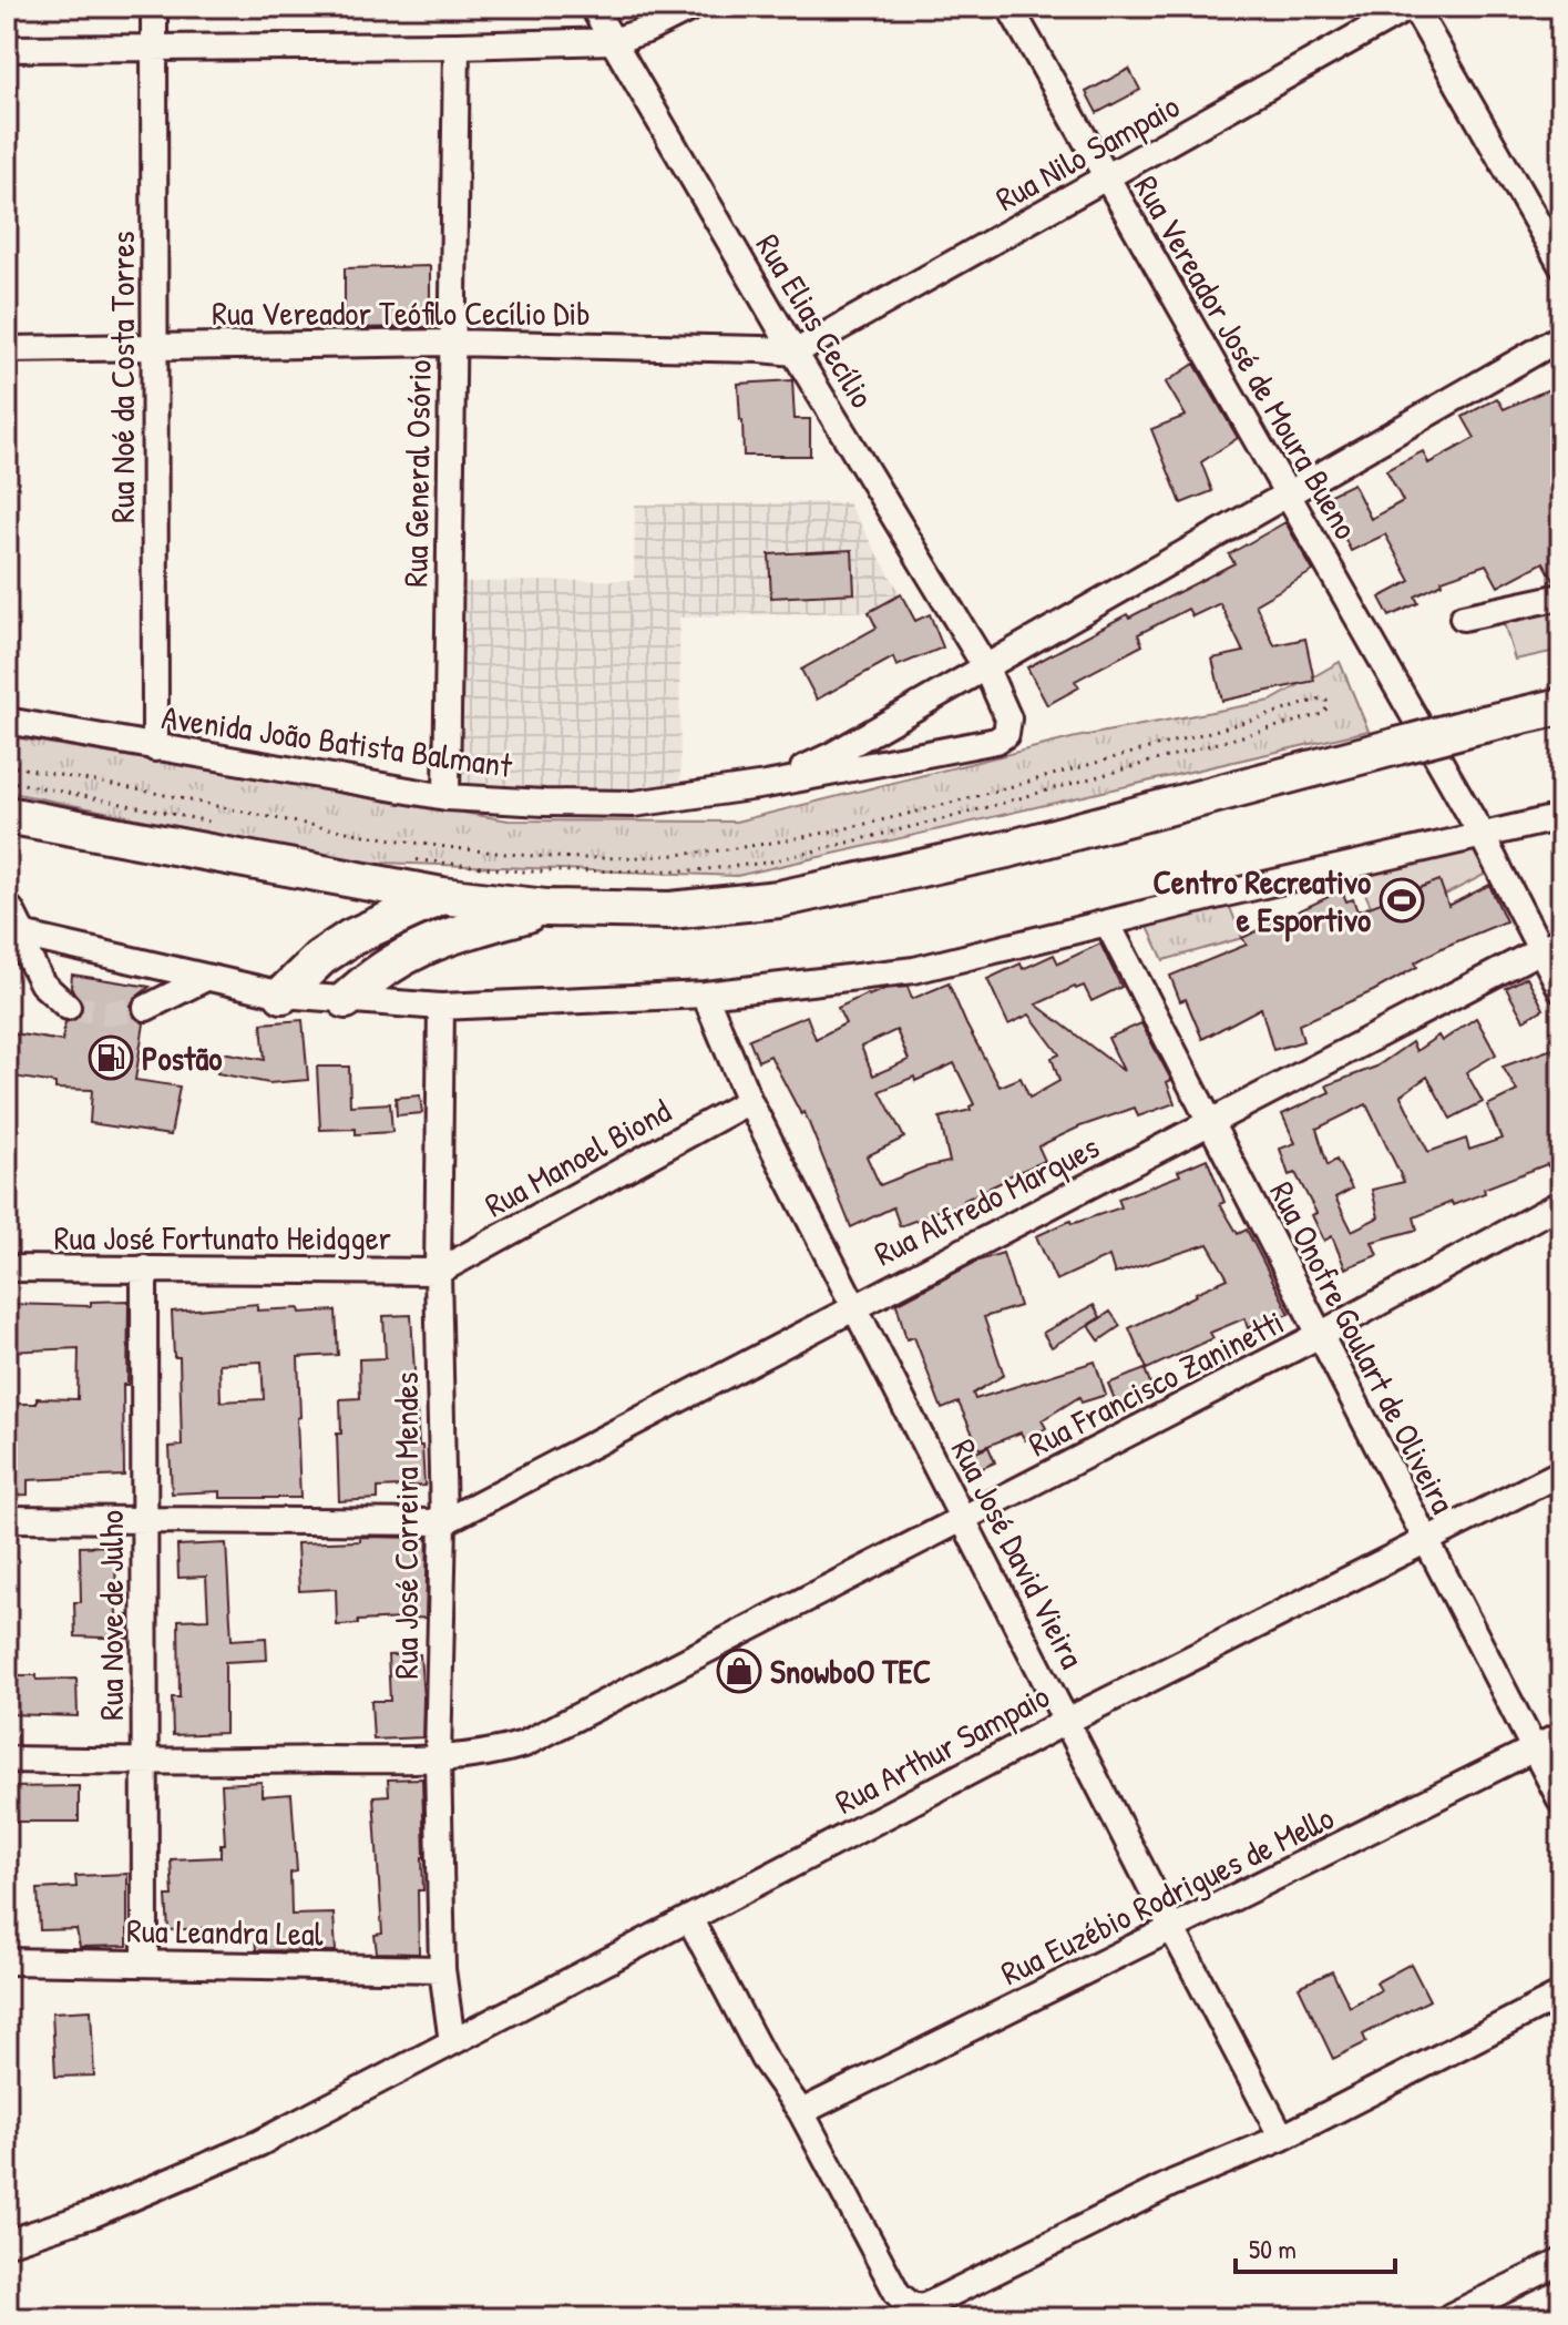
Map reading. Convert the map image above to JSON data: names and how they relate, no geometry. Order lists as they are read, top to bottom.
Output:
{
  "streets": {
    "street": [
      "Rua Nilo Sampaio",
      "Rua Vereador Teófilo Cecílio Dib",
      "Rua Elias Cecílio",
      "Rua Vereador José de Moura Bueno",
      "Rua Noé da Costa Torres",
      "Rua General Osório",
      "Avenida João Batista Balmant",
      "Rua Manoel Biond",
      "Rua Alfredo Marques",
      "Rua José Fortunato Heidgger",
      "Rua Onofre Goulart de Oliveira",
      "Rua Francisco Zaninetti",
      "Rua José Correira Mendes",
      "Rua José David Vieira",
      "Rua Nove de Julho",
      "Rua Arthur Sampaio",
      "Rua Euzébio Rodrigues de Mello",
      "Rua Leandra Leal"
    ]
  },
  "crossings": [
    ["Rua Nilo Sampaio", "Rua Vereador Teófilo Cecílio Dib"],
    ["Rua Nilo Sampaio", "Rua Elias Cecílio"],
    ["Rua Nilo Sampaio", "Rua Vereador José de Moura Bueno"],
    ["Rua Vereador Teófilo Cecílio Dib", "Rua Elias Cecílio"],
    ["Rua Vereador Teófilo Cecílio Dib", "Rua Noé da Costa Torres"],
    ["Rua Vereador Teófilo Cecílio Dib", "Rua General Osório"],
    ["Rua Elias Cecílio", "Avenida João Batista Balmant"],
    ["Rua Vereador José de Moura Bueno", "Rua Alfredo Marques"],
    ["Rua Noé da Costa Torres", "Avenida João Batista Balmant"],
    ["Rua General Osório", "Avenida João Batista Balmant"],
    ["Rua Manoel Biond", "Rua José Fortunato Heidgger"],
    ["Rua Manoel Biond", "Rua José Correira Mendes"],
    ["Rua Manoel Biond", "Rua José David Vieira"],
    ["Rua Alfredo Marques", "Rua Onofre Goulart de Oliveira"],
    ["Rua Alfredo Marques", "Rua José Correira Mendes"],
    ["Rua Alfredo Marques", "Rua José David Vieira"],
    ["Rua José Fortunato Heidgger", "Rua José Correira Mendes"],
    ["Rua José Fortunato Heidgger", "Rua Nove de Julho"],
    ["Rua Onofre Goulart de Oliveira", "Rua Francisco Zaninetti"],
    ["Rua Onofre Goulart de Oliveira", "Rua Arthur Sampaio"],
    ["Rua Onofre Goulart de Oliveira", "Rua Euzébio Rodrigues de Mello"],
    ["Rua Francisco Zaninetti", "Rua José Correira Mendes"],
    ["Rua Francisco Zaninetti", "Rua José David Vieira"],
    ["Rua Francisco Zaninetti", "Rua Nove de Julho"],
    ["Rua José Correira Mendes", "Rua Arthur Sampaio"],
    ["Rua José Correira Mendes", "Rua Leandra Leal"],
    ["Rua José David Vieira", "Rua Arthur Sampaio"],
    ["Rua José David Vieira", "Rua Euzébio Rodrigues de Mello"],
    ["Rua Nove de Julho", "Rua Leandra Leal"]
  ],
  "places": {
    "sports": ["Centro Recreativo e Esportivo"],
    "fuel station": ["Postão"],
    "shop": ["SnowboO TEC"]
  },
  "scale_bar": "50 m"
}
